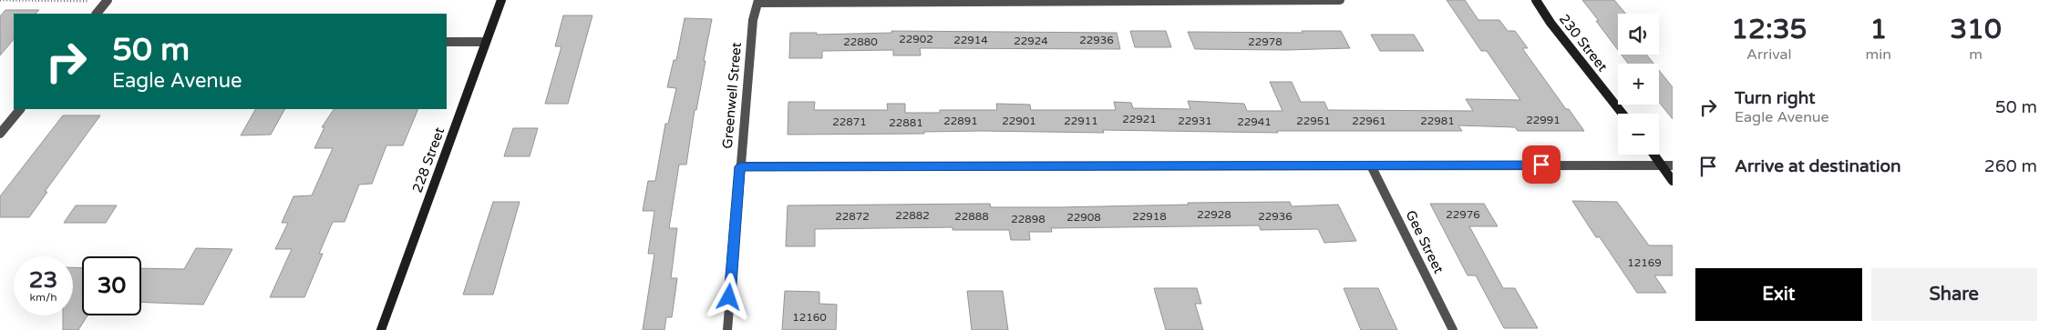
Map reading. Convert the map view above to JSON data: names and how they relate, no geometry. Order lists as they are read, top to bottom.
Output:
{
  "streets": {
    "street": [
      "230 Street",
      "Greenwell Street",
      "228 Street",
      "Gee Street"
    ]
  },
  "house_numbers": [
    "22902",
    "22914",
    "22936",
    "22924",
    "22880",
    "22978",
    "22921",
    "22991",
    "22891",
    "22901",
    "22911",
    "22931",
    "22951",
    "22961",
    "22981",
    "22871",
    "22941",
    "22881",
    "22928",
    "22976",
    "22882",
    "22872",
    "22888",
    "22918",
    "22936",
    "22908",
    "22898",
    "12169",
    "12160"
  ],
  "page": {
    "eta": [
      "12:35",
      "Arrival",
      "1",
      "min",
      "310",
      "m"
    ],
    "map_buttons": ["+", "−"],
    "turn": ["50 m", "Eagle Avenue"],
    "list": [
      {
        "name": "Turn right",
        "note": "Eagle Avenue",
        "value": "50 m"
      },
      {
        "name": "Arrive at destination",
        "value": "260 m"
      }
    ],
    "speed": "23 km/h",
    "limit": "30",
    "buttons": ["Exit", "Share"]
  }
}
